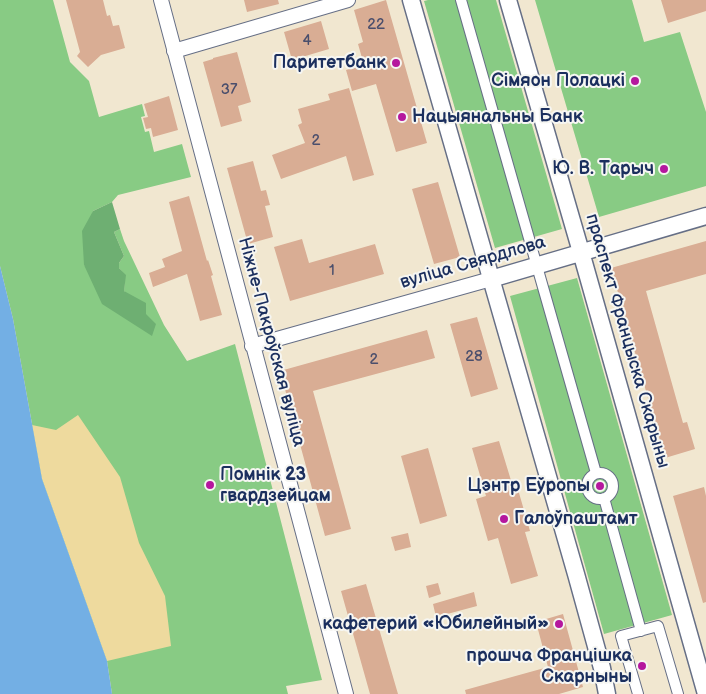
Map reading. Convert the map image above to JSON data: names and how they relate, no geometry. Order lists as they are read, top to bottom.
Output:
{
  "streets": {
    "street": ["вуліца Свярдлова", "праспект Францыска Скарыны", "Ніжне-Пакроўская вуліца"]
  },
  "crossings": [
    ["вуліца Свярдлова", "праспект Францыска Скарыны"],
    ["вуліца Свярдлова", "Ніжне-Пакроўская вуліца"]
  ],
  "places": [
    "Паритетбанк",
    "Сімяон Полацкі",
    "Нацыянальны Банк",
    "Ю. В. Тарыч",
    "Помнік 23 гвардзейцам",
    "Цэнтр Еўропы",
    "Галоўпаштамт",
    "кафетерий «Юбилейный»",
    "прошча Францішка Скарныны"
  ],
  "house_numbers": [
    "22",
    "4",
    "37",
    "2",
    "1",
    "28",
    "2"
  ]
}
